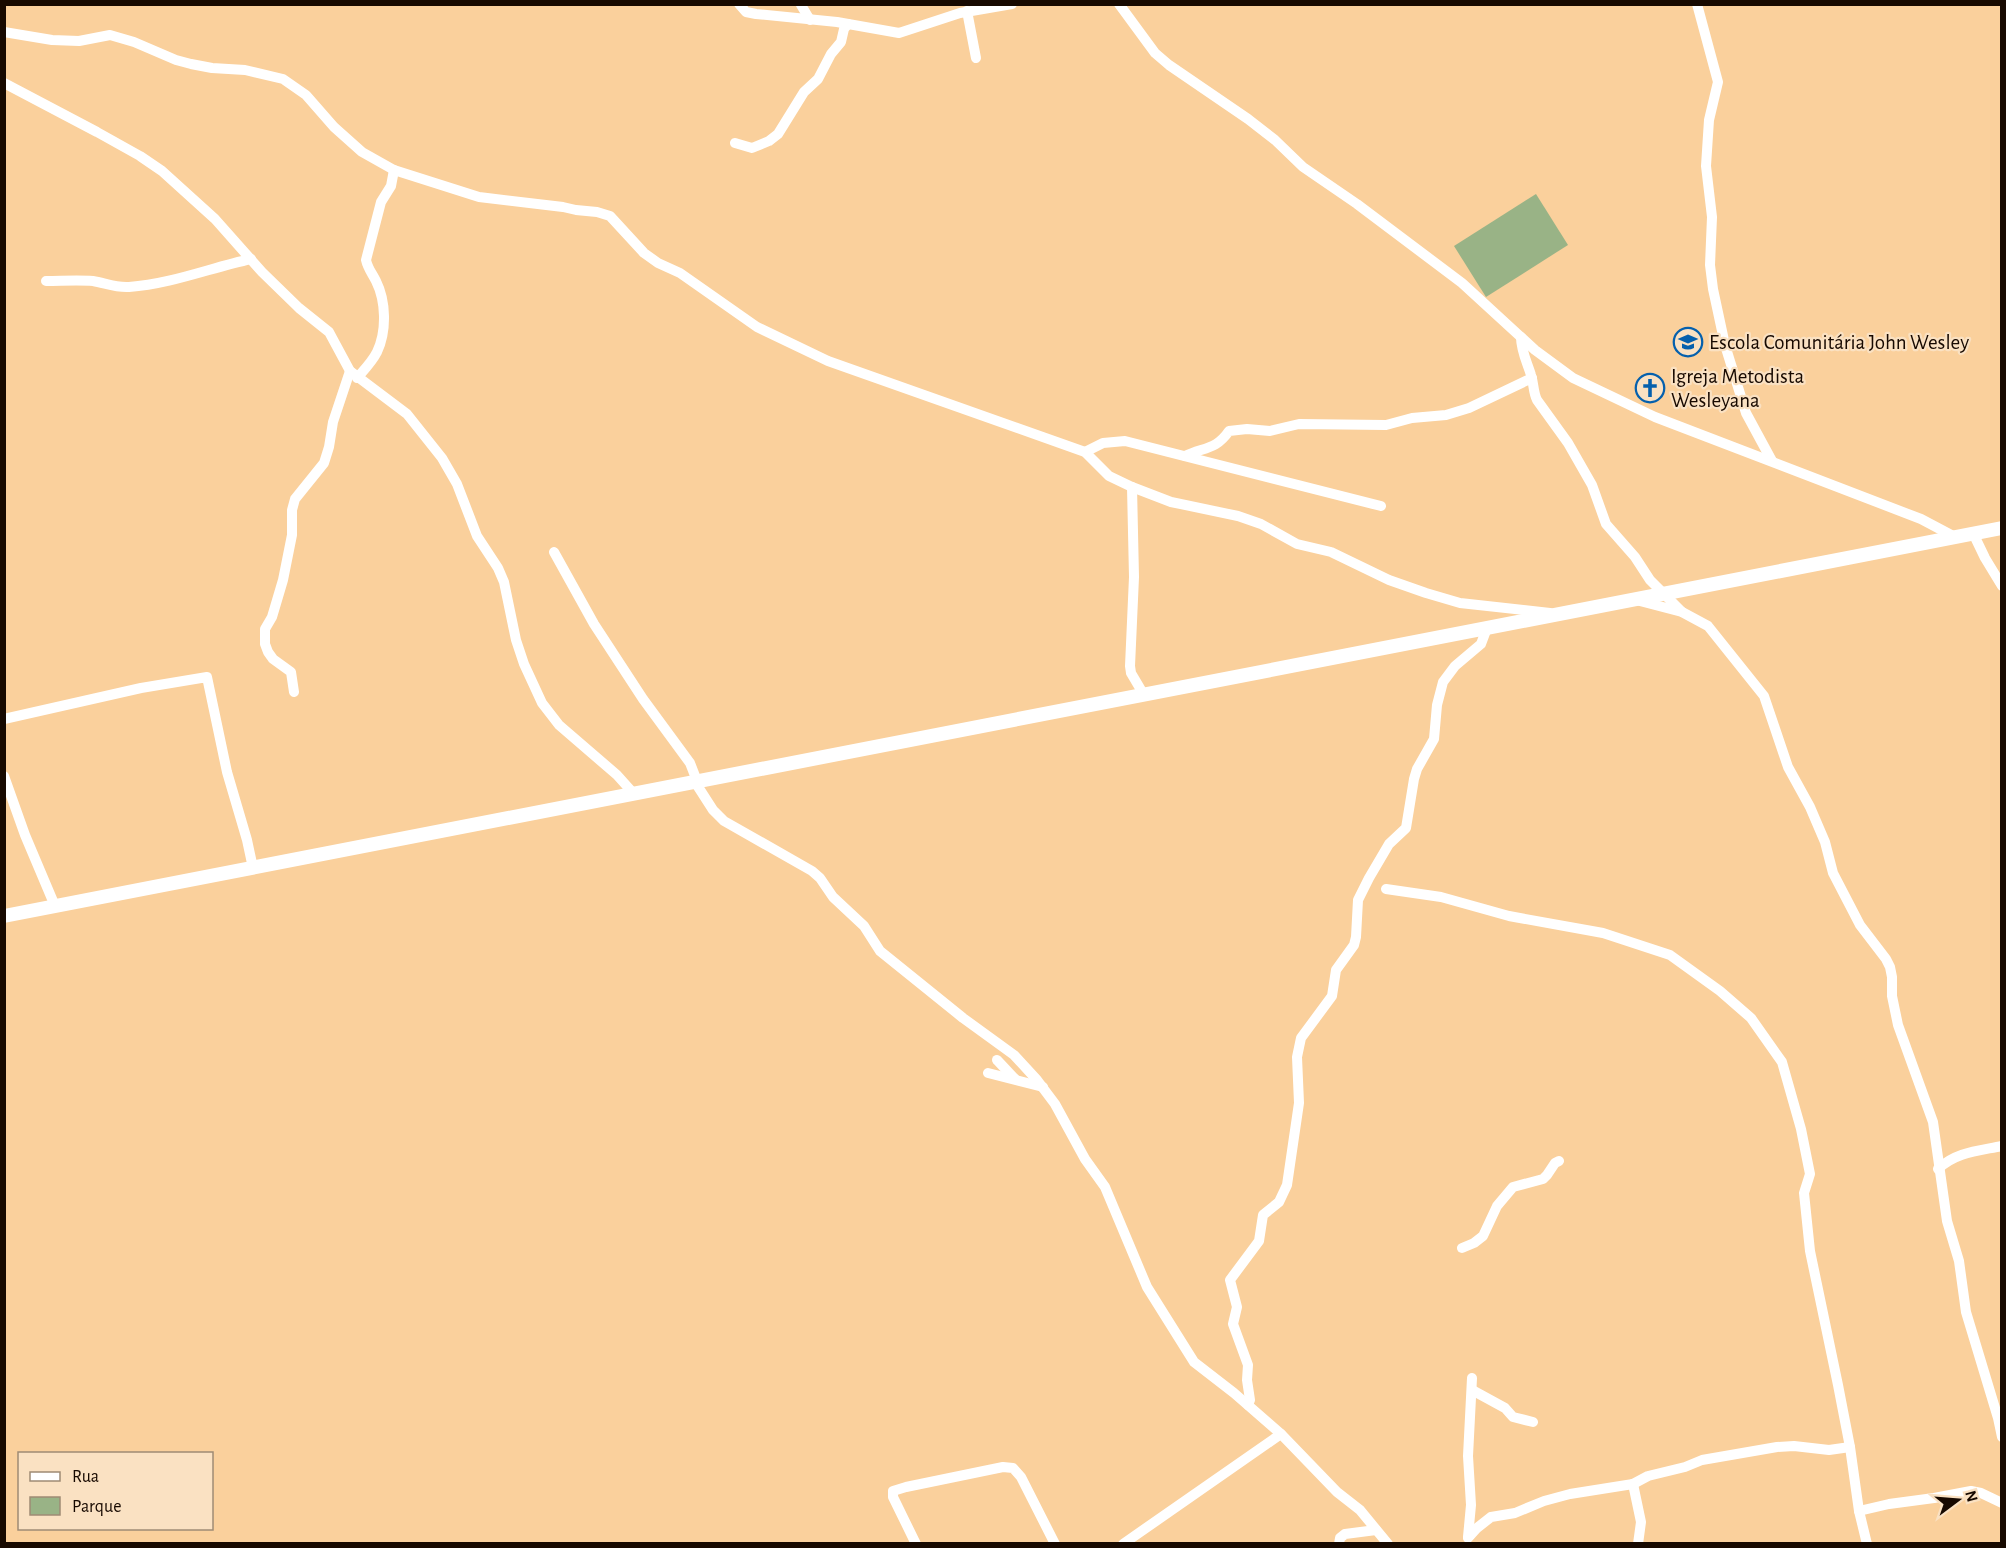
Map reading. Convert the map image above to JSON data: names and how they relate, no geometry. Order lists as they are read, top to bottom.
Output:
{
  "places": {
    "school or university": ["Escola Comunitária John Wesley"],
    "church": ["Igreja Metodista Wesleyana"]
  },
  "legend": ["Rua", "Parque"],
  "north": "right"
}
